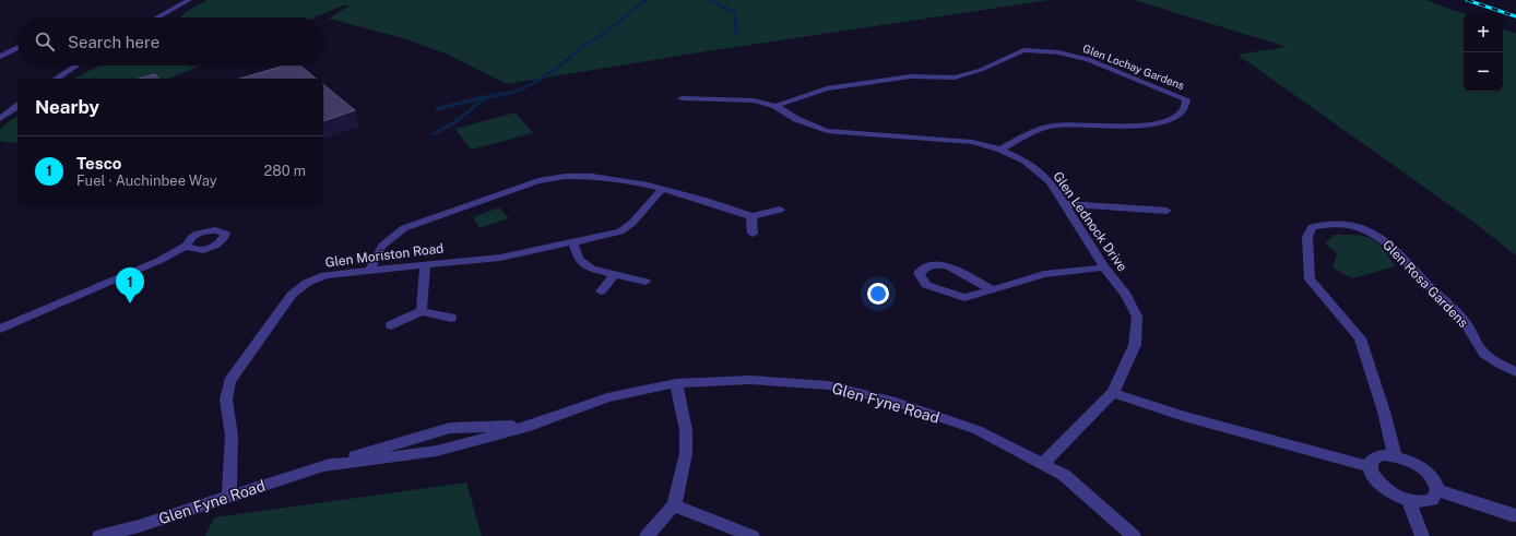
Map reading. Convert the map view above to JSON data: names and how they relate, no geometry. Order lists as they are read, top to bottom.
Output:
{
  "streets": {
    "street": [
      "Glen Lochay Gardens",
      "Glen Lednock Drive",
      "Glen Moriston Road",
      "Glen Rosa Gardens",
      "Glen Fyne Road"
    ]
  },
  "crossings": [
    ["Glen Lochay Gardens", "Glen Lednock Drive"],
    ["Glen Lednock Drive", "Glen Fyne Road"],
    ["Glen Moriston Road", "Glen Fyne Road"]
  ],
  "page": {
    "map_buttons": ["+", "−"],
    "search": "Search here",
    "heading": "Nearby",
    "list": [
      {
        "mark": "1",
        "name": "Tesco",
        "note": "Fuel · Auchinbee Way",
        "value": "280 m"
      }
    ],
    "pins": "1"
  }
}
